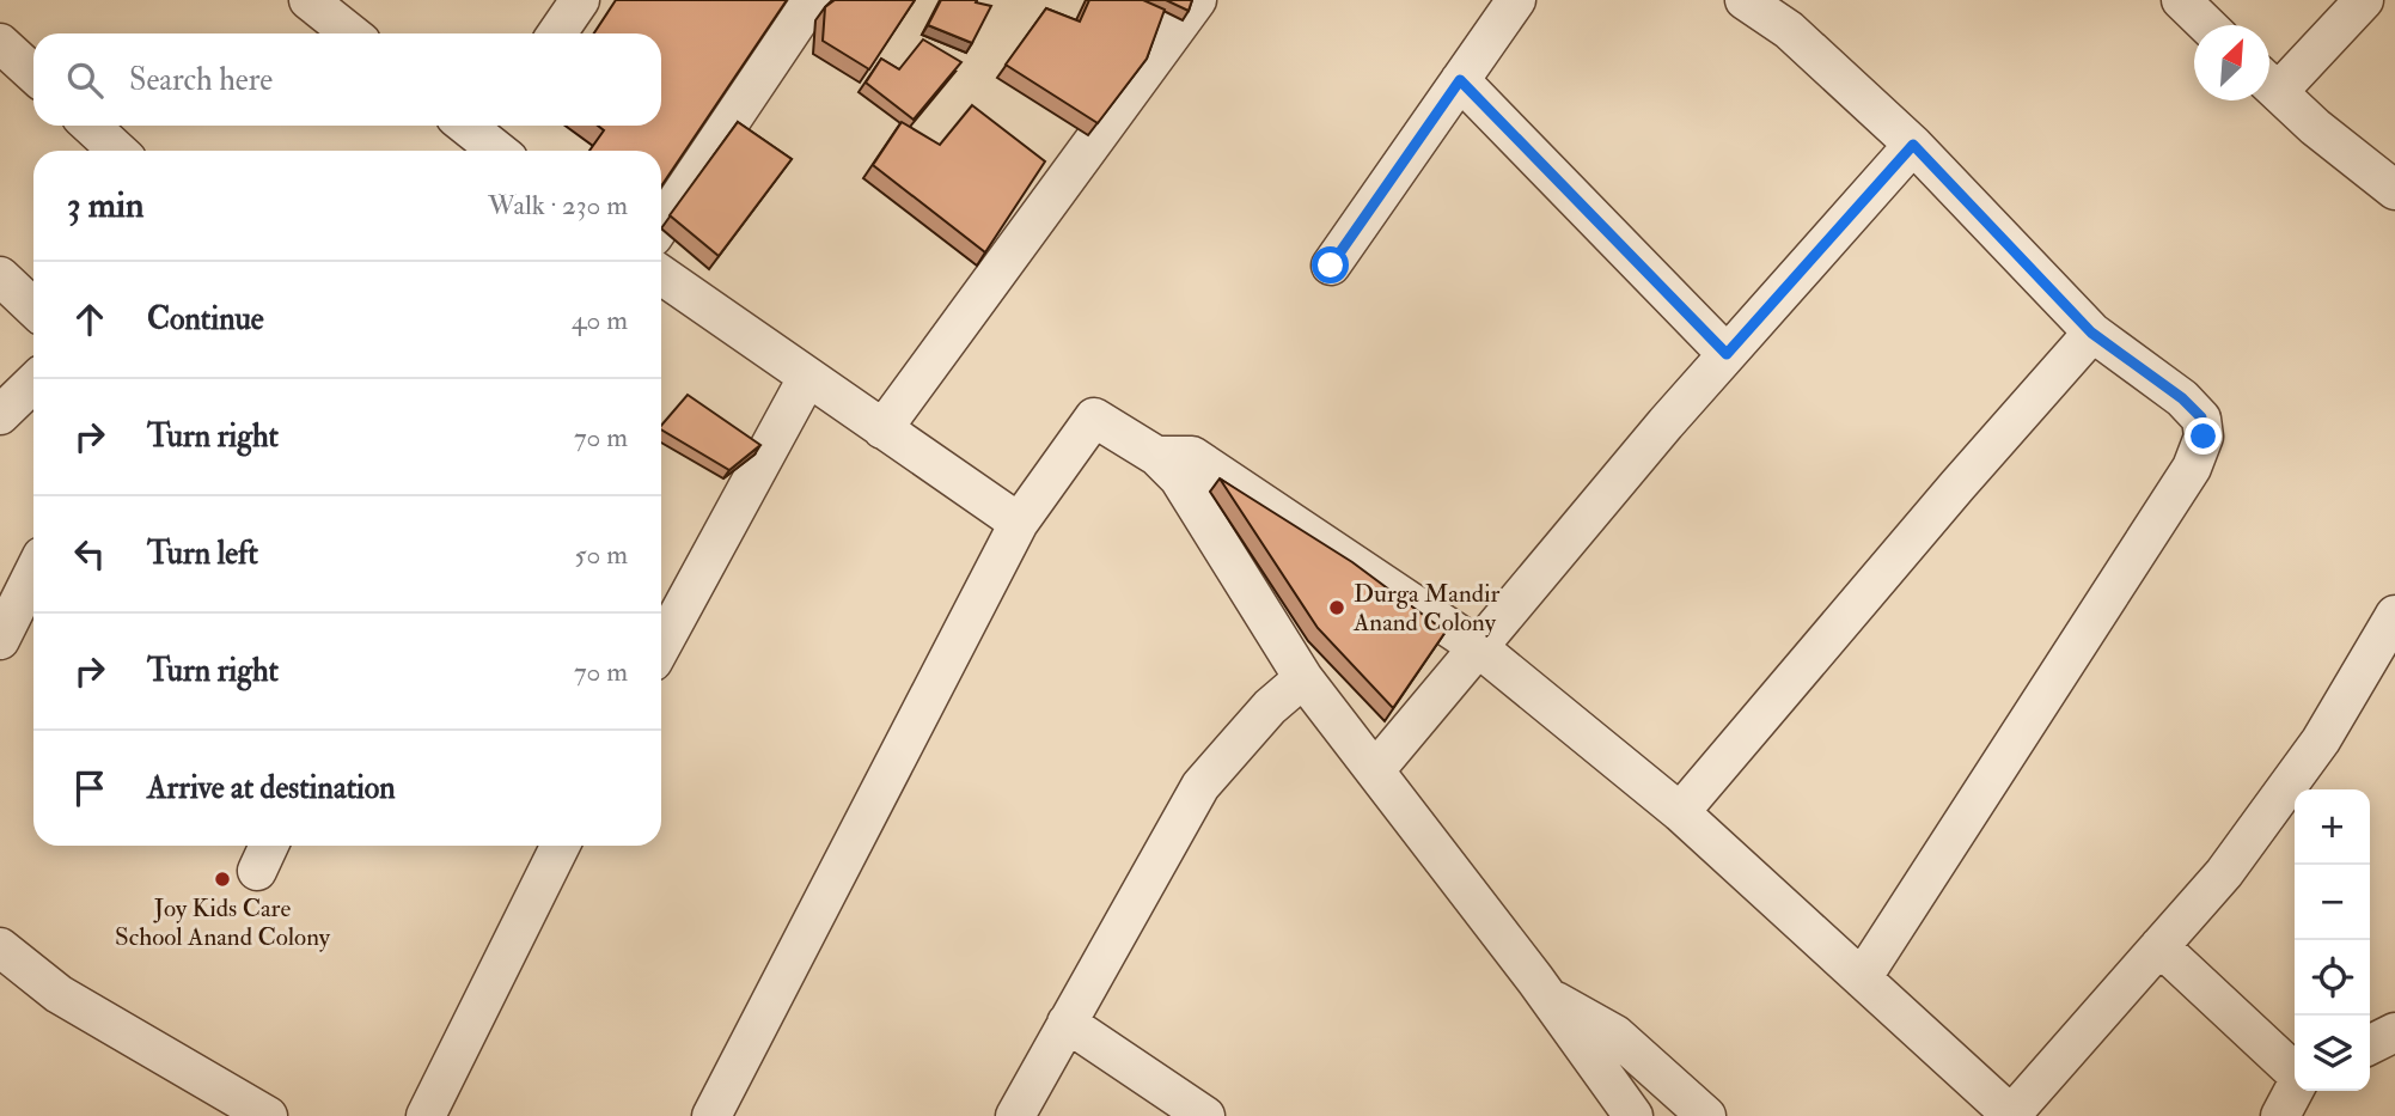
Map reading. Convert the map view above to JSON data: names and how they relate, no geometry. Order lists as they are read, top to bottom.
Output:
{
  "places": ["Durga Mandir Anand Colony", "Joy Kids Care School Anand Colony"],
  "north": "top right",
  "page": {
    "search": "Search here",
    "heading": ["3 min", "Walk · 230 m"],
    "list": [
      ["Continue", "40 m"],
      ["Turn right", "70 m"],
      ["Turn left", "50 m"],
      ["Turn right", "70 m"],
      "Arrive at destination"
    ],
    "map_buttons": ["+", "−"]
  }
}
